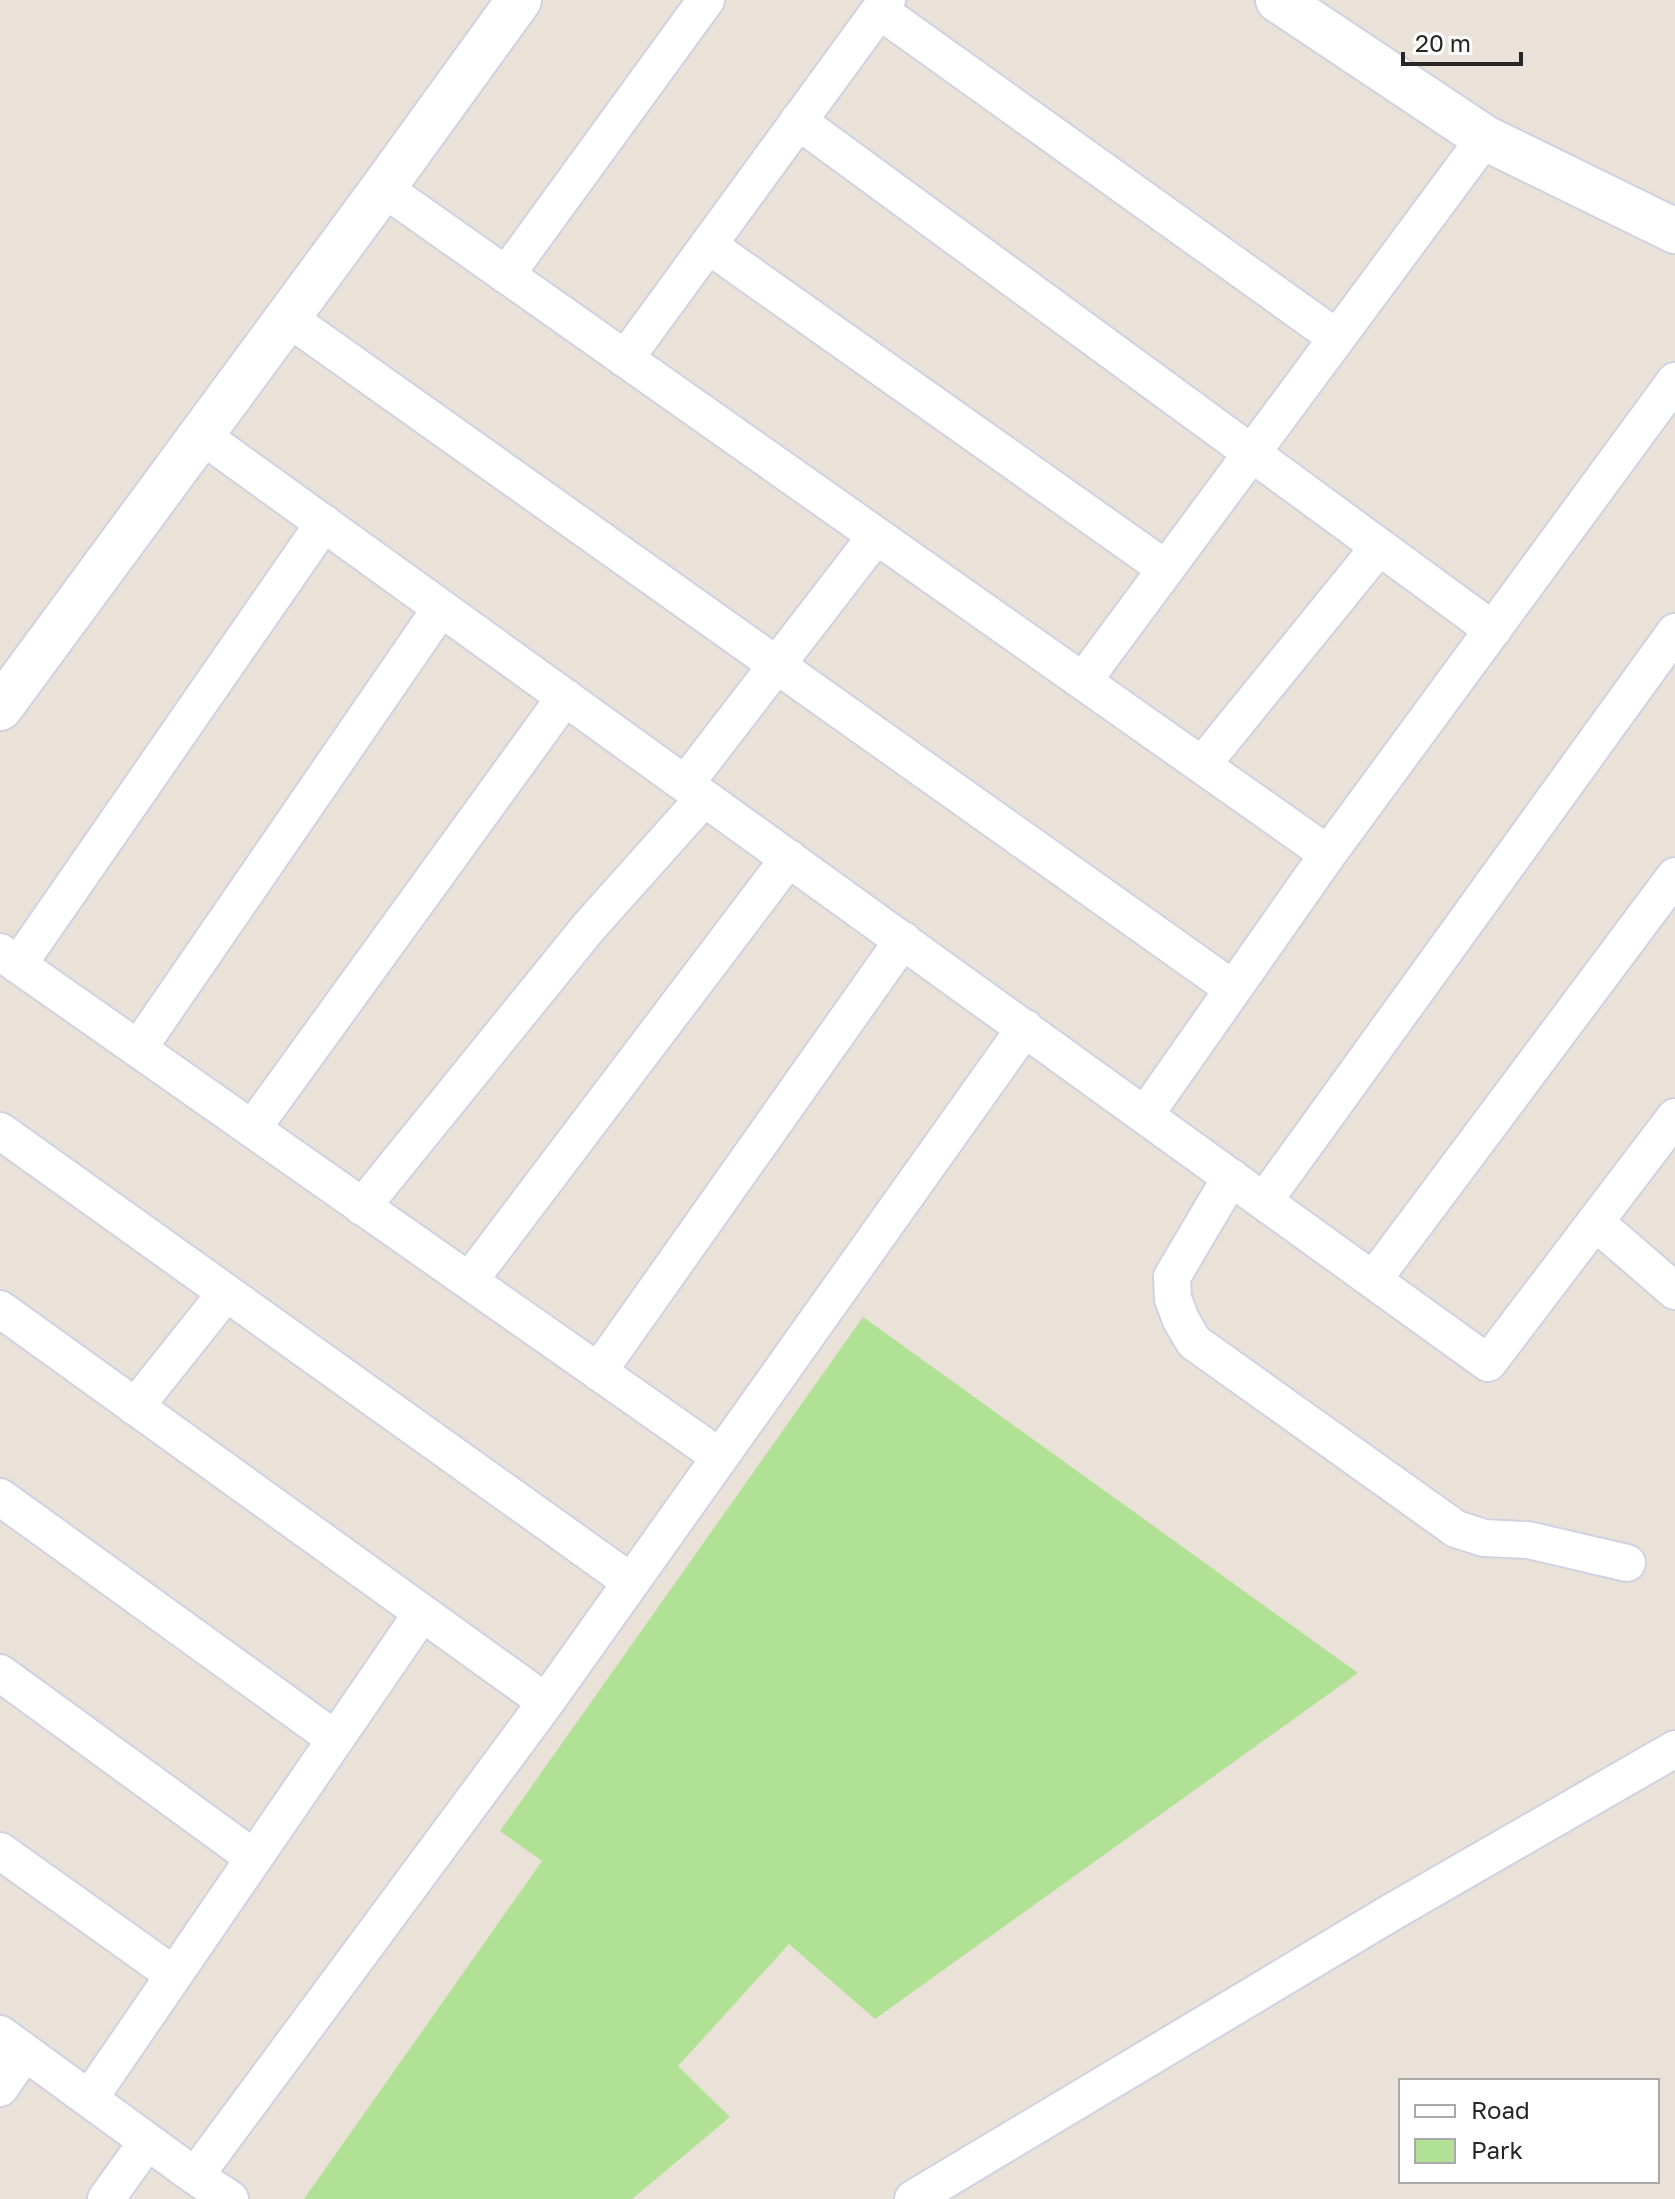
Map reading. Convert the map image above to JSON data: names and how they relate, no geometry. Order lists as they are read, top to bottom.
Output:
{
  "legend": ["Road", "Park"],
  "scale_bar": "20 m"
}
